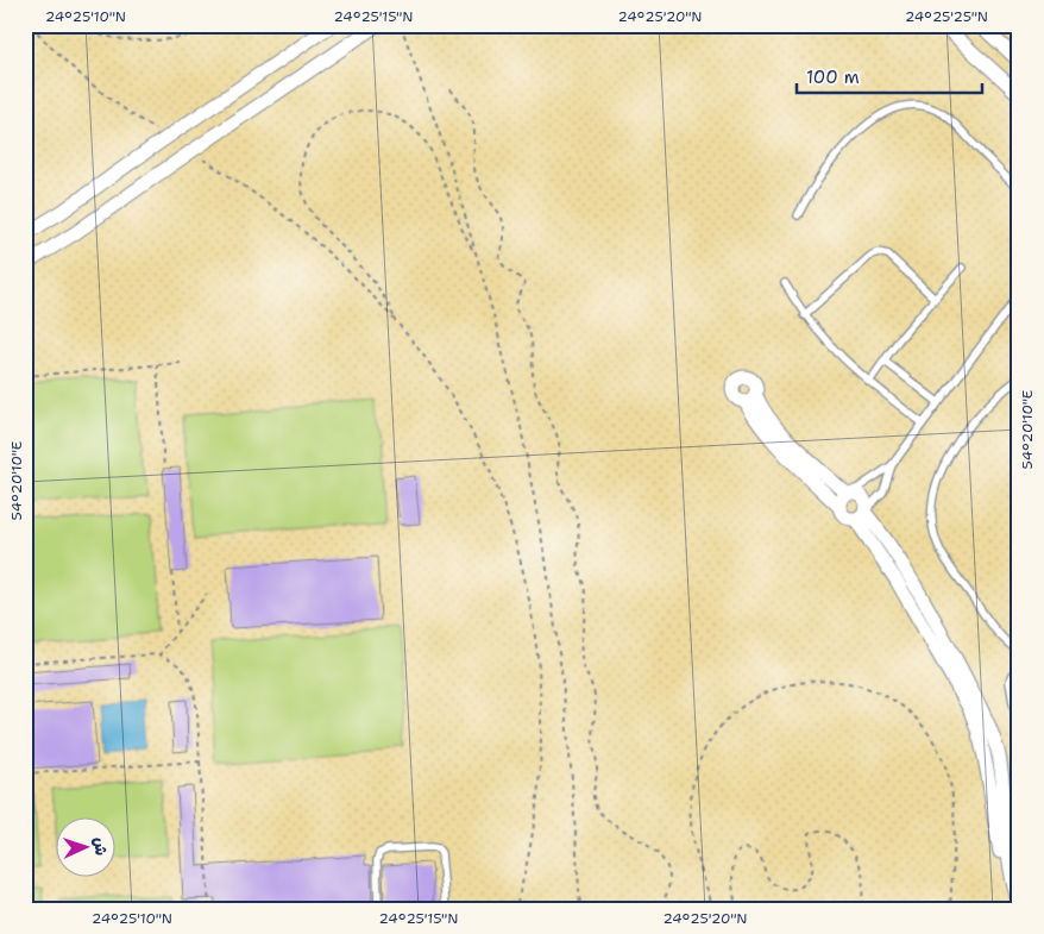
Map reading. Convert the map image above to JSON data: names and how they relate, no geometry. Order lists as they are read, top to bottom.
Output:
{
  "scale_bar": "100 m",
  "north": "right",
  "coordinates": [
    "24°25'10\"N",
    "24°25'15\"N",
    "24°25'20\"N",
    "24°25'25\"N",
    "54°20'10\"E"
  ]
}
